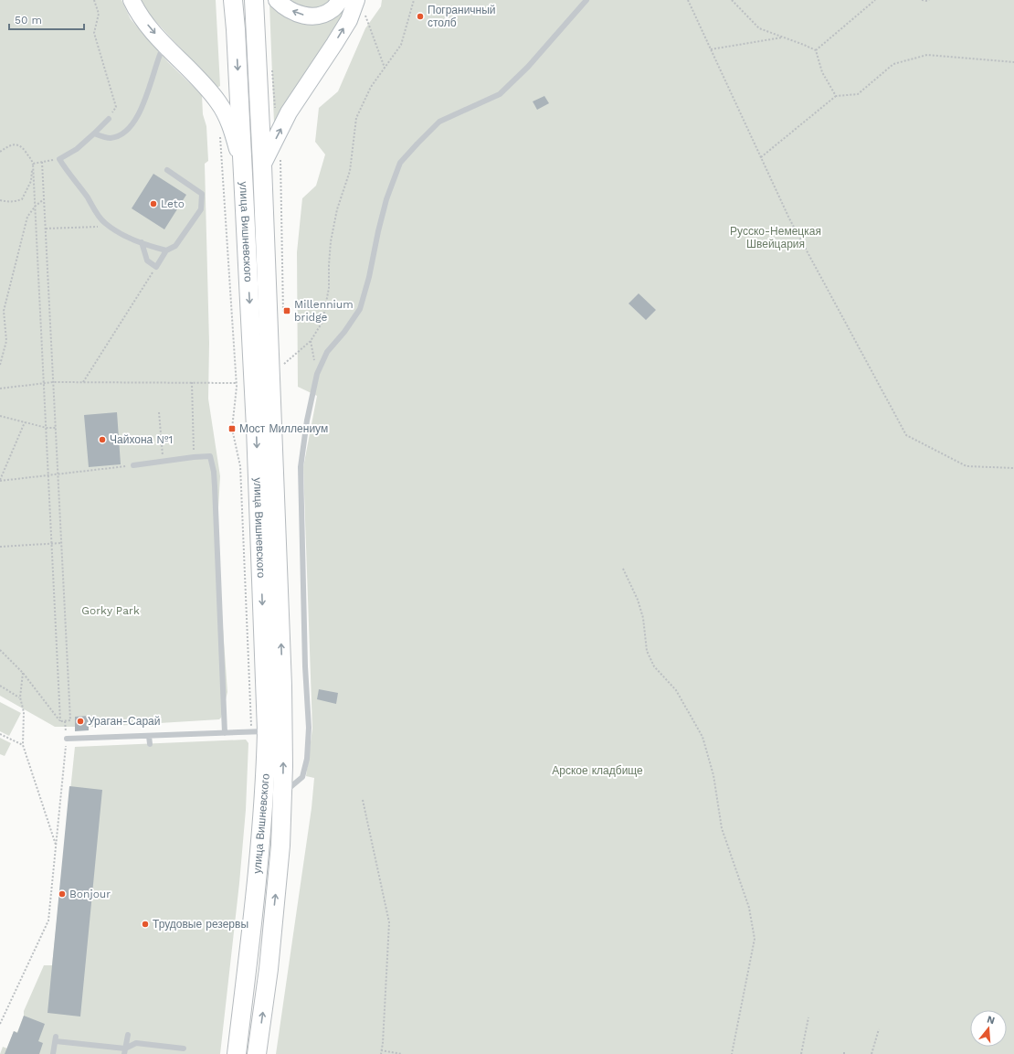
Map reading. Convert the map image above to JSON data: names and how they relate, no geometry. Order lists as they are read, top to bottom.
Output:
{
  "streets": {
    "main road": ["улица Вишневского"]
  },
  "parks": ["Русско-Немецкая Швейцария", "Gorky Park", "Арское кладбище"],
  "places": {
    "other": [
      "Пограничный столб",
      "Leto",
      "Чайхона №1",
      "Ураган-Сарай",
      "Bonjour",
      "Трудовые резервы"
    ],
    "transit": ["Millennium bridge", "Мост Миллениум"]
  },
  "scale_bar": "50 m",
  "north": "top"
}
